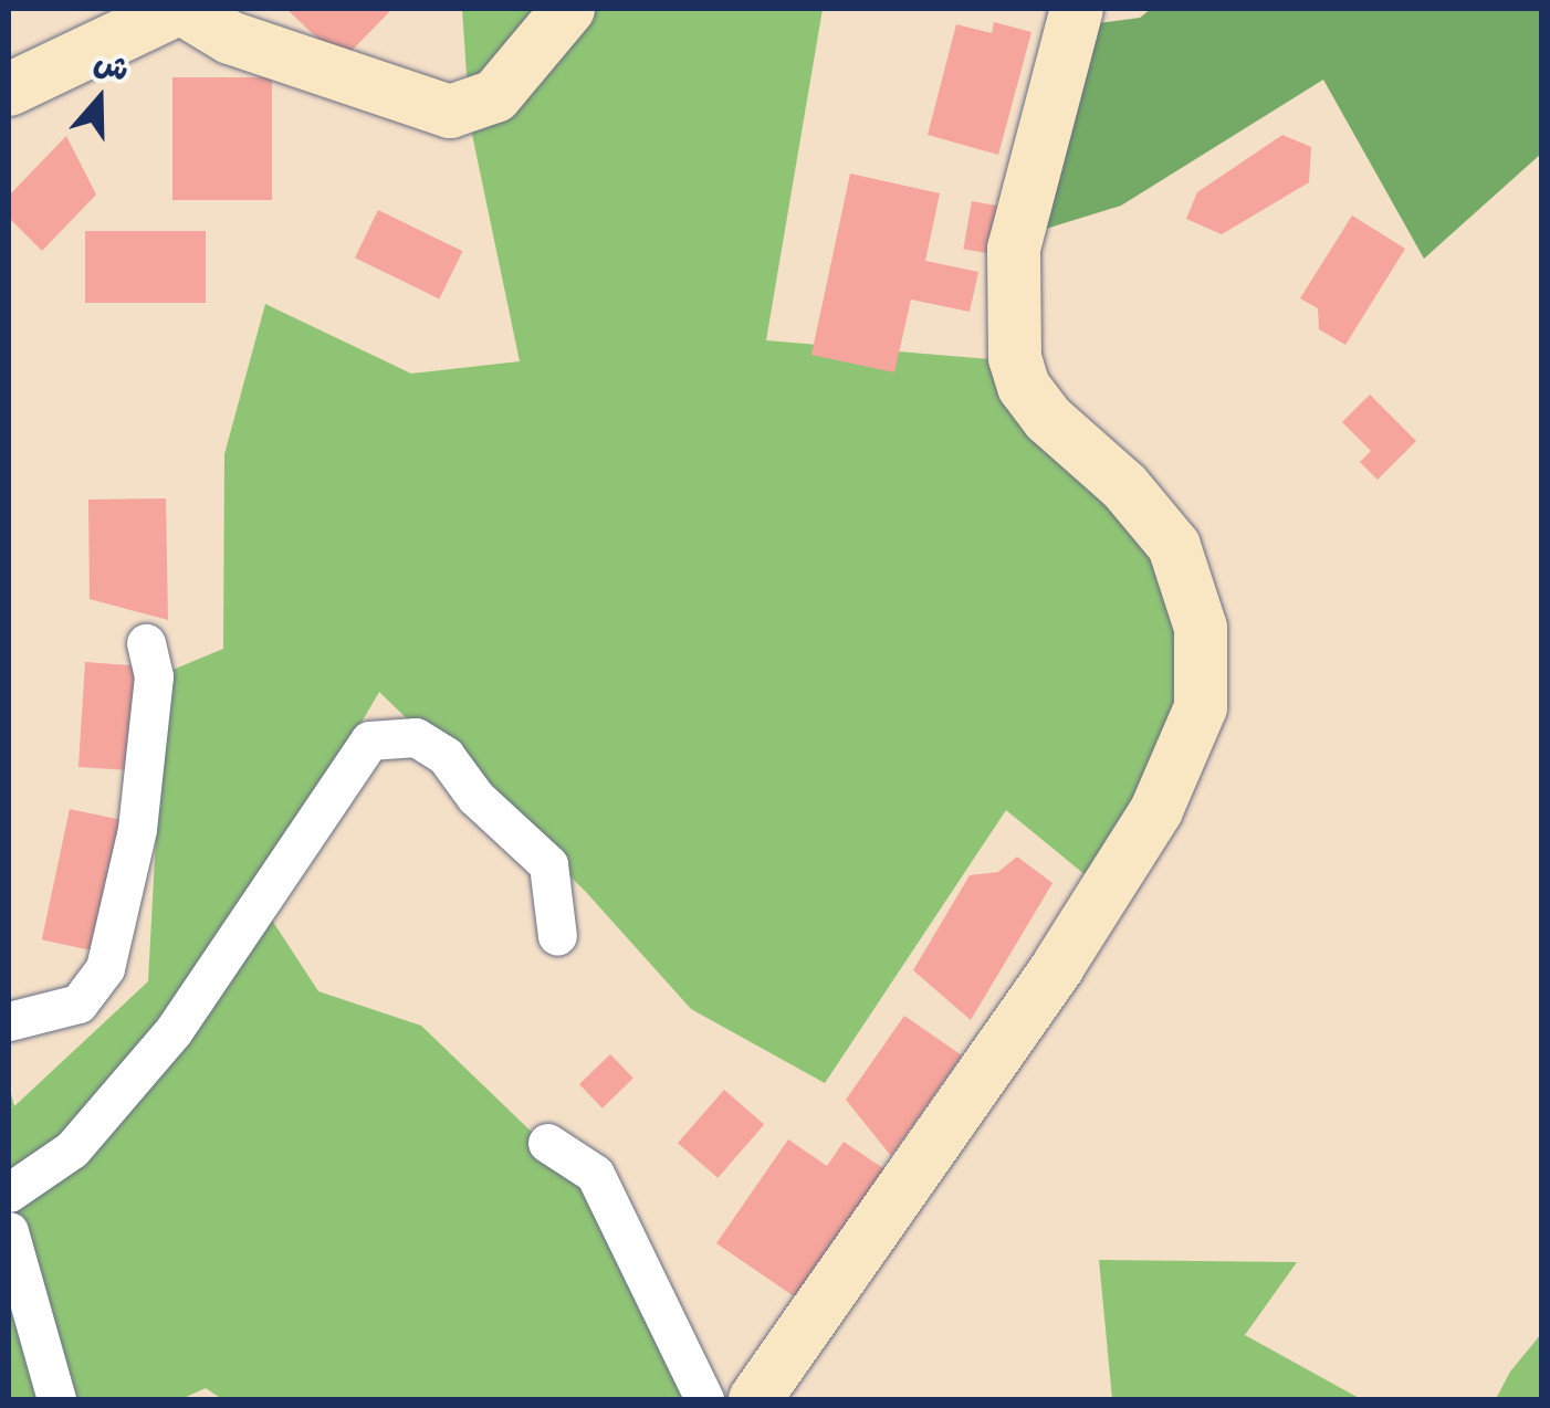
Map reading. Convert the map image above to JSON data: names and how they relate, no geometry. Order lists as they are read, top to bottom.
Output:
{
  "north": "top"
}
